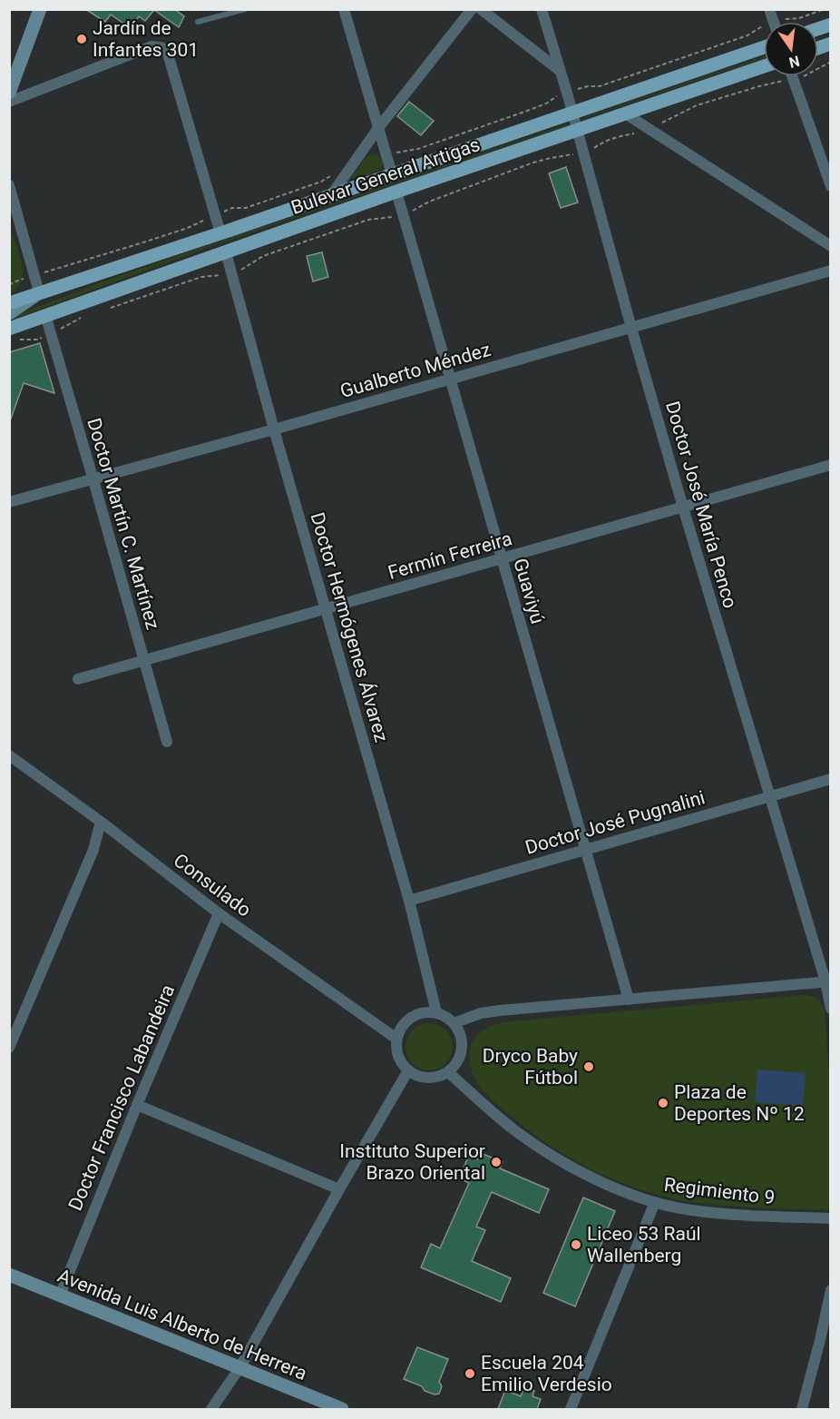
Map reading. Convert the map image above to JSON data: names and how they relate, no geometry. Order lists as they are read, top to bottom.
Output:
{
  "streets": {
    "main road": ["Bulevar General Artigas", "Avenida Luis Alberto de Herrera"],
    "street": [
      "Gualberto Méndez",
      "Doctor José María Penco",
      "Doctor Martín C. Martínez",
      "Fermín Ferreira",
      "Guaviyú",
      "Doctor Hermógenes Álvarez",
      "Doctor José Pugnalini",
      "Consulado",
      "Doctor Francisco Labandeira",
      "Regimiento 9"
    ]
  },
  "crossings": [
    ["Bulevar General Artigas", "Doctor José María Penco"],
    ["Bulevar General Artigas", "Doctor Martín C. Martínez"],
    ["Bulevar General Artigas", "Guaviyú"],
    ["Bulevar General Artigas", "Doctor Hermógenes Álvarez"],
    ["Gualberto Méndez", "Doctor José María Penco"],
    ["Gualberto Méndez", "Doctor Martín C. Martínez"],
    ["Gualberto Méndez", "Guaviyú"],
    ["Gualberto Méndez", "Doctor Hermógenes Álvarez"],
    ["Doctor José María Penco", "Fermín Ferreira"],
    ["Doctor José María Penco", "Doctor José Pugnalini"],
    ["Doctor Martín C. Martínez", "Fermín Ferreira"],
    ["Fermín Ferreira", "Guaviyú"],
    ["Fermín Ferreira", "Doctor Hermógenes Álvarez"],
    ["Guaviyú", "Doctor José Pugnalini"],
    ["Doctor Hermógenes Álvarez", "Doctor José Pugnalini"],
    ["Doctor Hermógenes Álvarez", "Consulado"],
    ["Doctor Hermógenes Álvarez", "Regimiento 9"],
    ["Consulado", "Doctor Francisco Labandeira"],
    ["Consulado", "Regimiento 9"],
    ["Doctor Francisco Labandeira", "Avenida Luis Alberto de Herrera"]
  ],
  "places": [
    "Jardín de Infantes 301",
    "Dryco Baby Fútbol",
    "Plaza de Deportes Nº 12",
    "Instituto Superior Brazo Oriental",
    "Liceo 53 Raúl Wallenberg",
    "Escuela 204 Emilio Verdesio"
  ],
  "north": "bottom"
}
